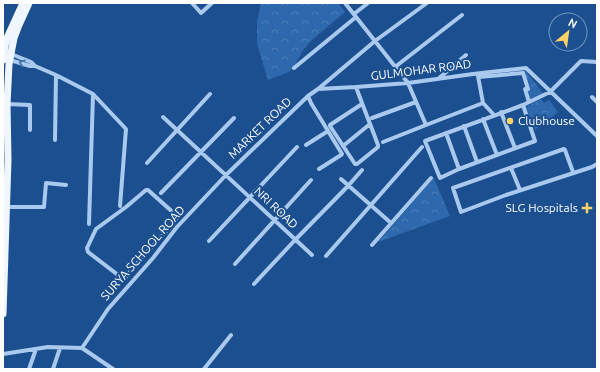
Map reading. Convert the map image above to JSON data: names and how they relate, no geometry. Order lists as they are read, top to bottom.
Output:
{
  "streets": {
    "street": [
      "GULMOHAR ROAD",
      "MARKET ROAD",
      "NRI ROAD",
      "SURYA SCHOOL ROAD"
    ]
  },
  "crossings": [
    ["GULMOHAR ROAD", "MARKET ROAD"],
    ["MARKET ROAD", "NRI ROAD"],
    ["MARKET ROAD", "SURYA SCHOOL ROAD"],
    ["NRI ROAD", "SURYA SCHOOL ROAD"]
  ],
  "places": {
    "other": ["Clubhouse"],
    "health": ["SLG Hospitals"]
  },
  "north": "top right"
}
